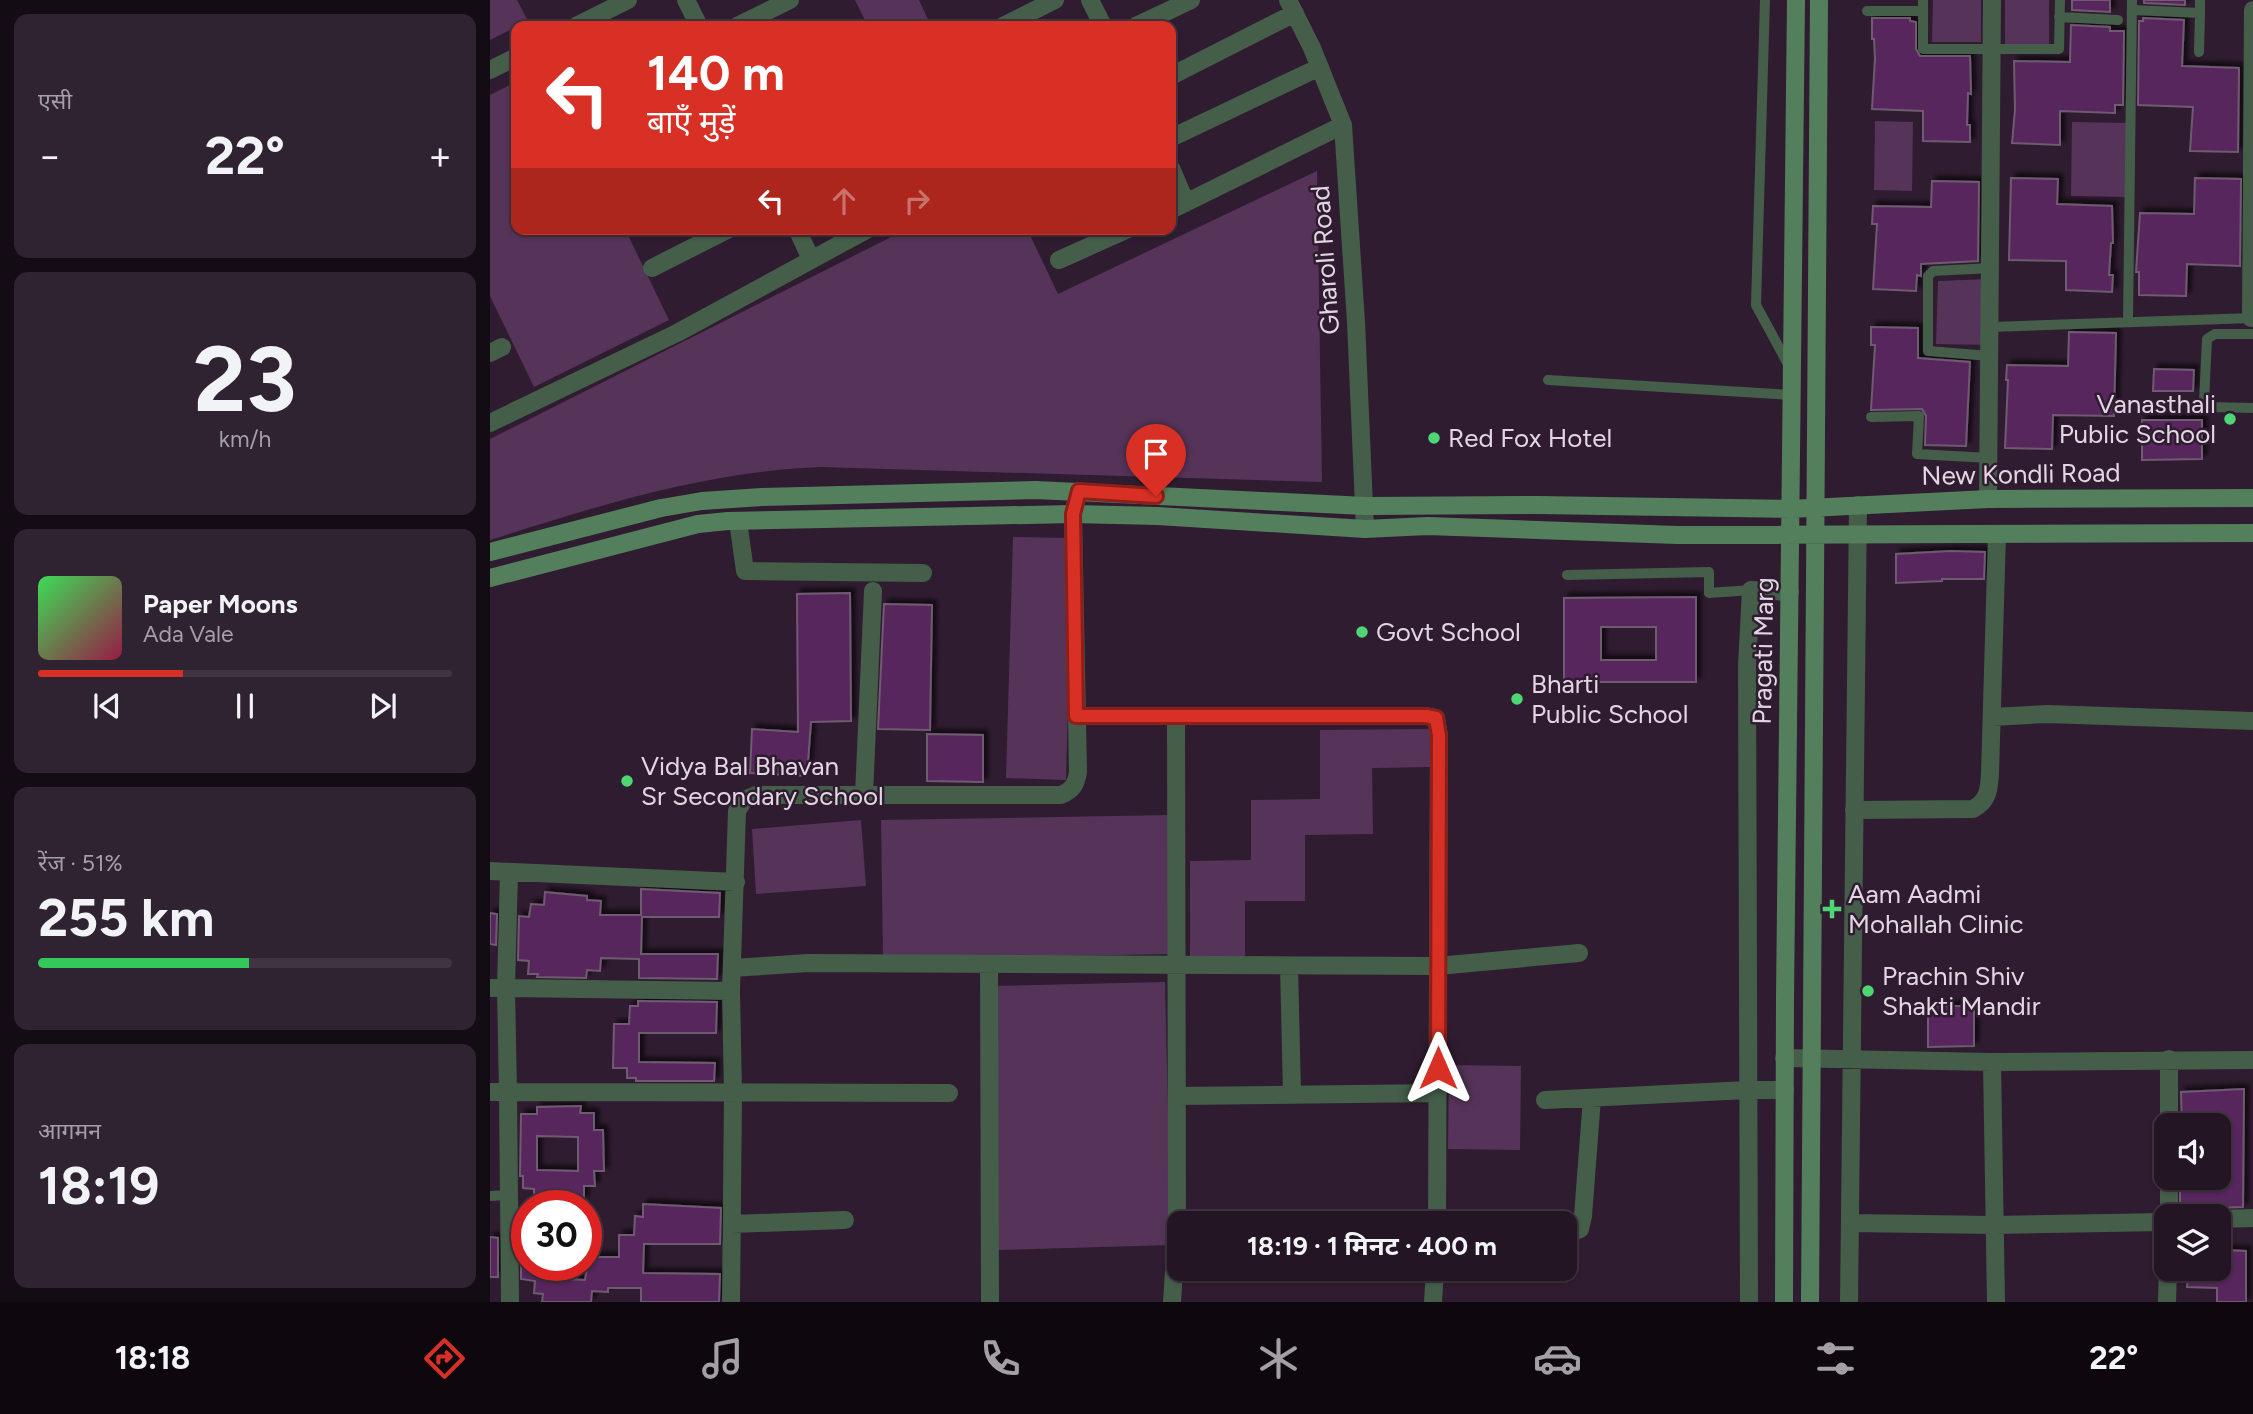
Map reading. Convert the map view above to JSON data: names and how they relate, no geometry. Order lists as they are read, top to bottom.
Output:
{
  "streets": {
    "street": ["Gharoli Road", "New Kondli Road", "Pragati Marg"]
  },
  "crossings": [
    ["Gharoli Road", "New Kondli Road"],
    ["New Kondli Road", "Pragati Marg"]
  ],
  "places": {
    "other": [
      "Vanasthali Public School",
      "Red Fox Hotel",
      "Govt School",
      "Bharti Public School",
      "Vidya Bal Bhavan Sr Secondary School",
      "Prachin Shiv Shakti Mandir"
    ],
    "health": ["Aam Aadmi Mohallah Clinic"]
  },
  "page": {
    "tile": [
      "एसी",
      ["23", "km/h"],
      ["रेंज · 51%", "255 km"],
      ["आगमन", "18:19"]
    ],
    "turn": ["140 m", "बाएँ मुड़ें"],
    "heat": ["−", "22°", "+"],
    "song": ["Paper Moons", "Ada Vale"],
    "limit": "30",
    "trip": "18:19 · 1 मिनट · 400 m",
    "tabs": ["18:18", "22°"]
  }
}
